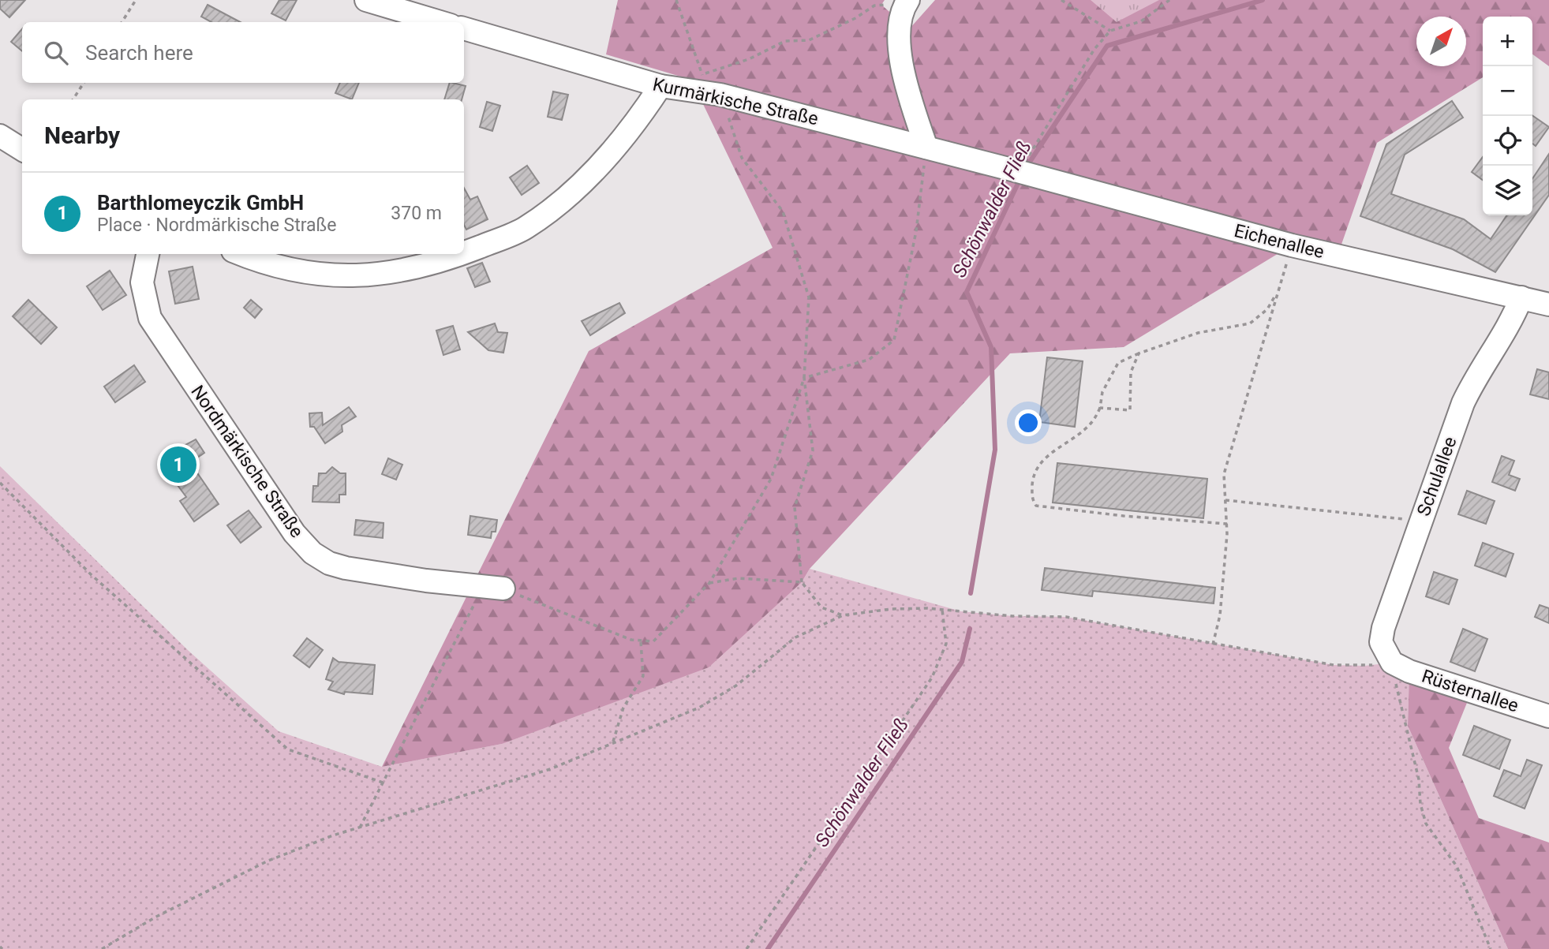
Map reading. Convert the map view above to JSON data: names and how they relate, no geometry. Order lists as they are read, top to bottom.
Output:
{
  "streets": {
    "street": [
      "Kurmärkische Straße",
      "Eichenallee",
      "Nordmärkische Straße",
      "Schulallee",
      "Rüsternallee"
    ]
  },
  "crossings": [
    ["Kurmärkische Straße", "Eichenallee"],
    ["Eichenallee", "Schulallee"],
    ["Schulallee", "Rüsternallee"]
  ],
  "water": ["Schönwalder Fließ"],
  "north": "top right",
  "page": {
    "map_buttons": ["+", "−"],
    "search": "Search here",
    "heading": "Nearby",
    "list": [
      {
        "mark": "1",
        "name": "Barthlomeyczik GmbH",
        "note": "Place · Nordmärkische Straße",
        "value": "370 m"
      }
    ],
    "pins": "1"
  }
}
